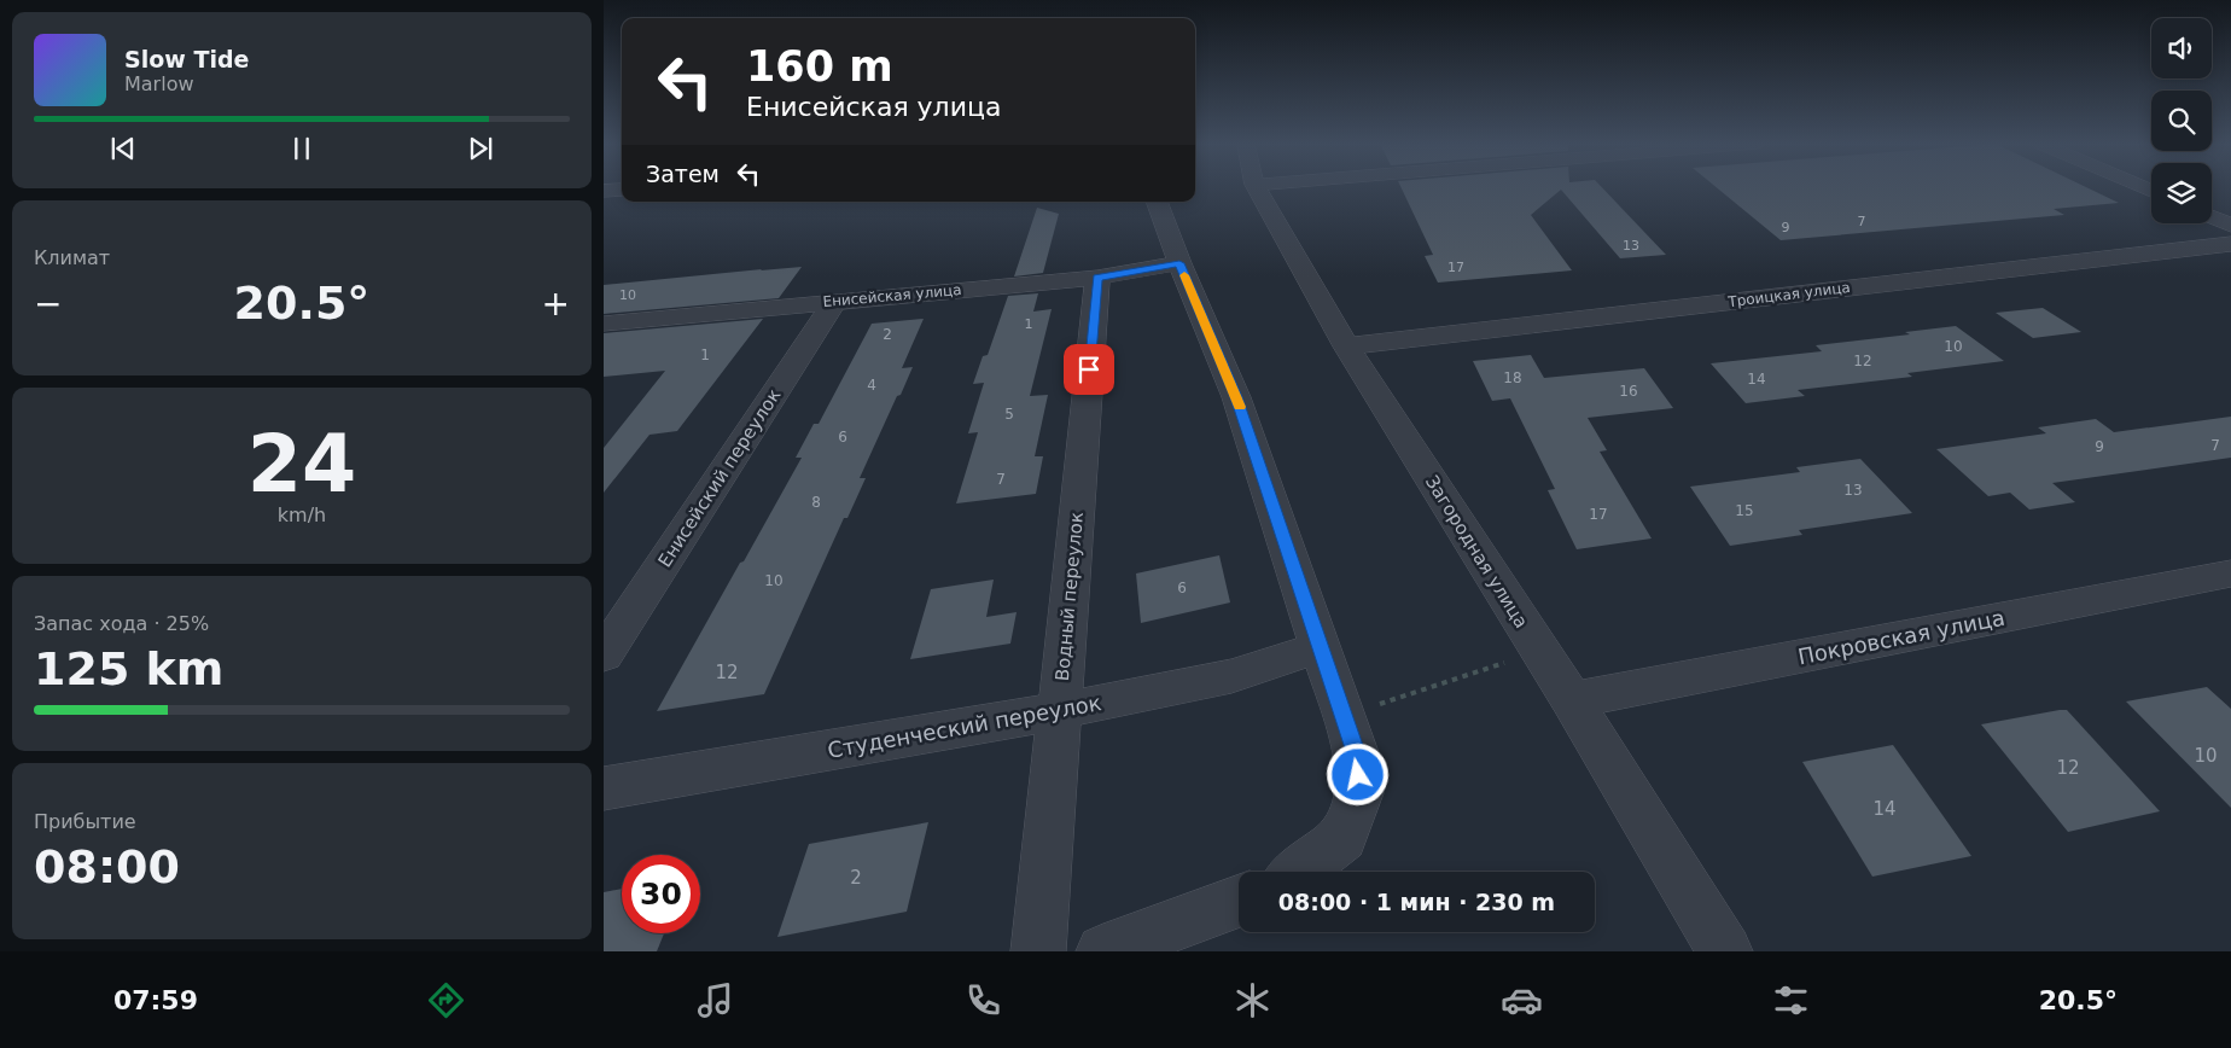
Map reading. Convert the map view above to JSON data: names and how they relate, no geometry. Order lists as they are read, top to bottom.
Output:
{
  "streets": {
    "street": [
      "Троицкая улица",
      "Енисейская улица",
      "Енисейский переулок",
      "Загородная улица",
      "Водный переулок",
      "Покровская улица",
      "Студенческий переулок"
    ]
  },
  "crossings": [
    ["Троицкая улица", "Загородная улица"],
    ["Енисейская улица", "Енисейский переулок"],
    ["Енисейская улица", "Водный переулок"],
    ["Загородная улица", "Покровская улица"],
    ["Водный переулок", "Студенческий переулок"]
  ],
  "house_numbers": [
    "7",
    "9",
    "13",
    "17",
    "10",
    "1",
    "2",
    "10",
    "1",
    "12",
    "18",
    "14",
    "4",
    "16",
    "5",
    "6",
    "7",
    "9",
    "7",
    "13",
    "8",
    "15",
    "17",
    "10",
    "6",
    "12",
    "10",
    "12",
    "14",
    "2"
  ],
  "page": {
    "turn": ["160 m", "Енисейская улица"],
    "song": ["Slow Tide", "Marlow"],
    "then": "Затем",
    "tile": [
      "Климат",
      ["24", "km/h"],
      ["Запас хода · 25%", "125 km"],
      ["Прибытие", "08:00"]
    ],
    "heat": ["−", "20.5°", "+"],
    "limit": "30",
    "trip": "08:00 · 1 мин · 230 m",
    "tabs": ["07:59", "20.5°"]
  }
}
